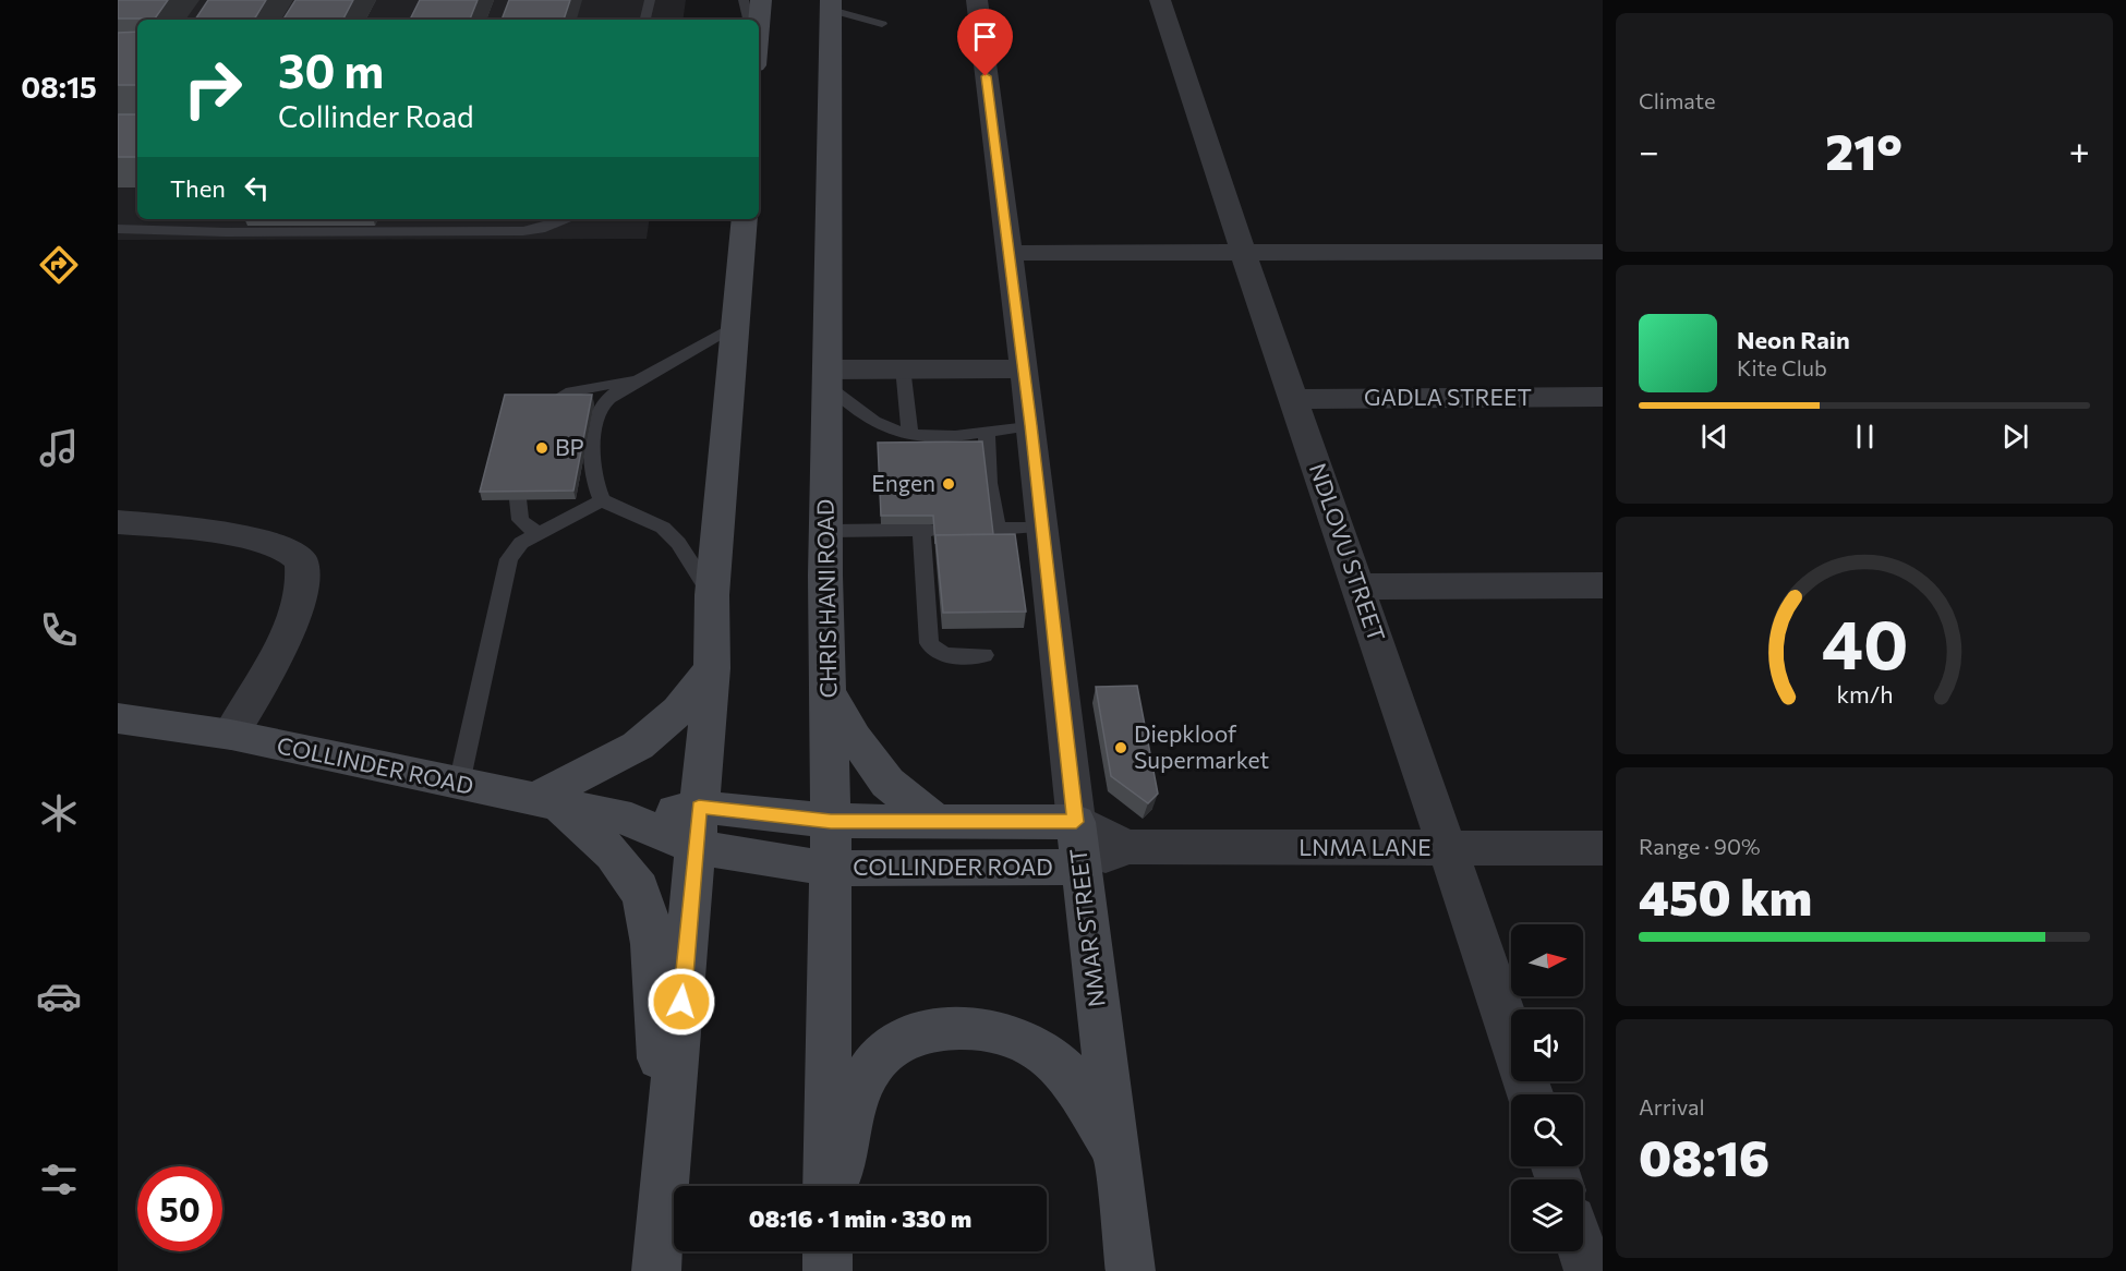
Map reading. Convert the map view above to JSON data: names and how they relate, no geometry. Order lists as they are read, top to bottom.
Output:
{
  "streets": {
    "main road": ["CHRIS HANI ROAD", "COLLINDER ROAD", "NMAR STREET"],
    "street": ["GADLA STREET", "NDLOVU STREET", "LNMA LANE"]
  },
  "crossings": [
    ["GADLA STREET", "NDLOVU STREET"],
    ["NDLOVU STREET", "LNMA LANE"],
    ["CHRIS HANI ROAD", "COLLINDER ROAD"],
    ["COLLINDER ROAD", "LNMA LANE"],
    ["COLLINDER ROAD", "NMAR STREET"]
  ],
  "places": ["BP", "Engen", "Diepkloof Supermarket"],
  "north": "right",
  "page": {
    "tabs": "08:15",
    "tile": [
      "Climate",
      ["Range · 90%", "450 km"],
      ["Arrival", "08:16"]
    ],
    "turn": ["30 m", "Collinder Road"],
    "heat": ["−", "21°", "+"],
    "then": "Then",
    "song": ["Neon Rain", "Kite Club"],
    "limit": "50",
    "trip": "08:16 · 1 min · 330 m",
    "gauge": ["40", "km/h"]
  }
}
